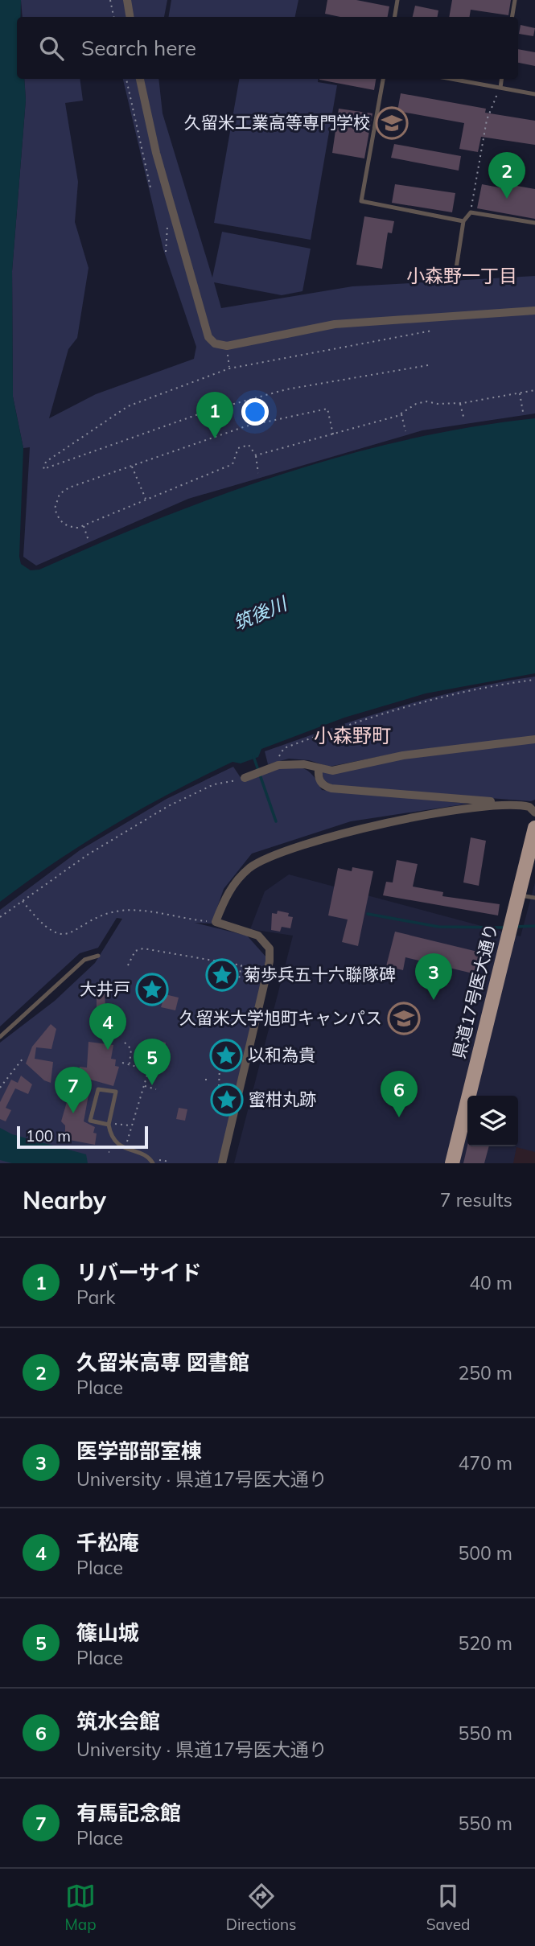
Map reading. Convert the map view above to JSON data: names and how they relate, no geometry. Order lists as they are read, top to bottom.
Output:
{
  "streets": {
    "main road": ["県道17号医大通り"]
  },
  "districts": ["小森野一丁目", "小森野町"],
  "water": ["筑後川"],
  "places": {
    "school or university": ["久留米工業高等専門学校", "久留米大学旭町キャンパス"],
    "place": [
      "菊歩兵五十六聯隊碑",
      "大井戸",
      "以和為貴",
      "蜜柑丸跡"
    ]
  },
  "scale_bar": "100 m",
  "page": {
    "search": "Search here",
    "pins": [
      "2",
      "1",
      "3",
      "4",
      "5",
      "7",
      "6"
    ],
    "scale": "100 m",
    "heading": ["Nearby", "7 results"],
    "list": [
      {
        "mark": "1",
        "name": "リバーサイド",
        "note": "Park",
        "value": "40 m"
      },
      {
        "mark": "2",
        "name": "久留米高専 図書館",
        "note": "Place",
        "value": "250 m"
      },
      {
        "mark": "3",
        "name": "医学部部室棟",
        "note": "University · 県道17号医大通り",
        "value": "470 m"
      },
      {
        "mark": "4",
        "name": "千松庵",
        "note": "Place",
        "value": "500 m"
      },
      {
        "mark": "5",
        "name": "篠山城",
        "note": "Place",
        "value": "520 m"
      },
      {
        "mark": "6",
        "name": "筑水会館",
        "note": "University · 県道17号医大通り",
        "value": "550 m"
      },
      {
        "mark": "7",
        "name": "有馬記念館",
        "note": "Place",
        "value": "550 m"
      }
    ],
    "nav": ["Map", "Directions", "Saved"]
  }
}
